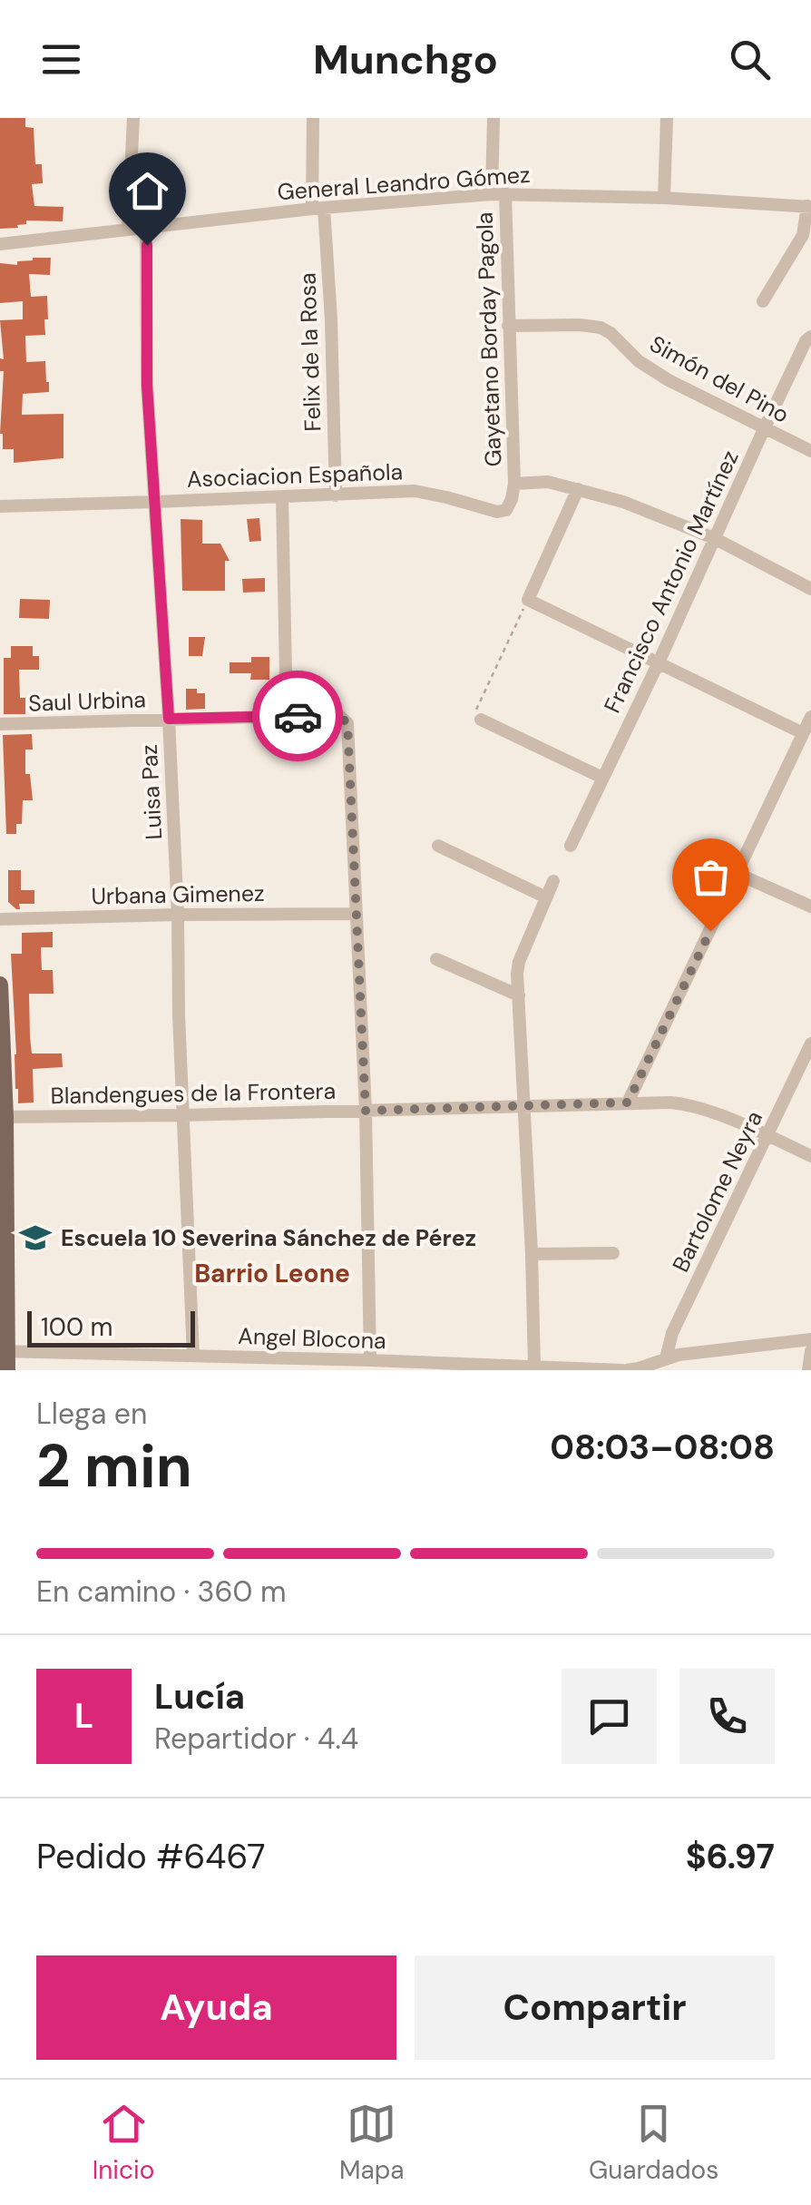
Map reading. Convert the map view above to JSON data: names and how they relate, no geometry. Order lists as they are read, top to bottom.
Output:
{
  "streets": {
    "street": [
      "General Leandro Gómez",
      "Gayetano Borday Pagola",
      "Felix de la Rosa",
      "Simón del Pino",
      "Asociacion Española",
      "Francisco Antonio Martínez",
      "Saul Urbina",
      "Luisa Paz",
      "Urbana Gimenez",
      "Blandengues de la Frontera",
      "Bartolome Neyra",
      "Angel Blocona"
    ]
  },
  "crossings": [
    ["General Leandro Gómez", "Gayetano Borday Pagola"],
    ["General Leandro Gómez", "Felix de la Rosa"],
    ["General Leandro Gómez", "Luisa Paz"],
    ["Gayetano Borday Pagola", "Simón del Pino"],
    ["Gayetano Borday Pagola", "Asociacion Española"],
    ["Felix de la Rosa", "Asociacion Española"],
    ["Simón del Pino", "Francisco Antonio Martínez"],
    ["Asociacion Española", "Luisa Paz"],
    ["Saul Urbina", "Luisa Paz"],
    ["Saul Urbina", "Urbana Gimenez"],
    ["Luisa Paz", "Urbana Gimenez"],
    ["Luisa Paz", "Blandengues de la Frontera"],
    ["Luisa Paz", "Angel Blocona"],
    ["Blandengues de la Frontera", "Bartolome Neyra"],
    ["Bartolome Neyra", "Angel Blocona"]
  ],
  "districts": ["Barrio Leone"],
  "places": {
    "school or university": ["Escuela 10 Severina Sánchez de Pérez"]
  },
  "scale_bar": "100 m",
  "page": {
    "header": "Munchgo",
    "scale": "100 m",
    "heading": ["2 min", "Llega en", "08:03–08:08"],
    "panel": [
      "Lucía",
      "Repartidor · 4.4",
      "Pedido #6467",
      "$6.97"
    ],
    "bar": "En camino · 360 m",
    "round": "L",
    "buttons": ["Ayuda", "Compartir"],
    "tabs": ["Inicio", "Mapa", "Guardados"]
  }
}
